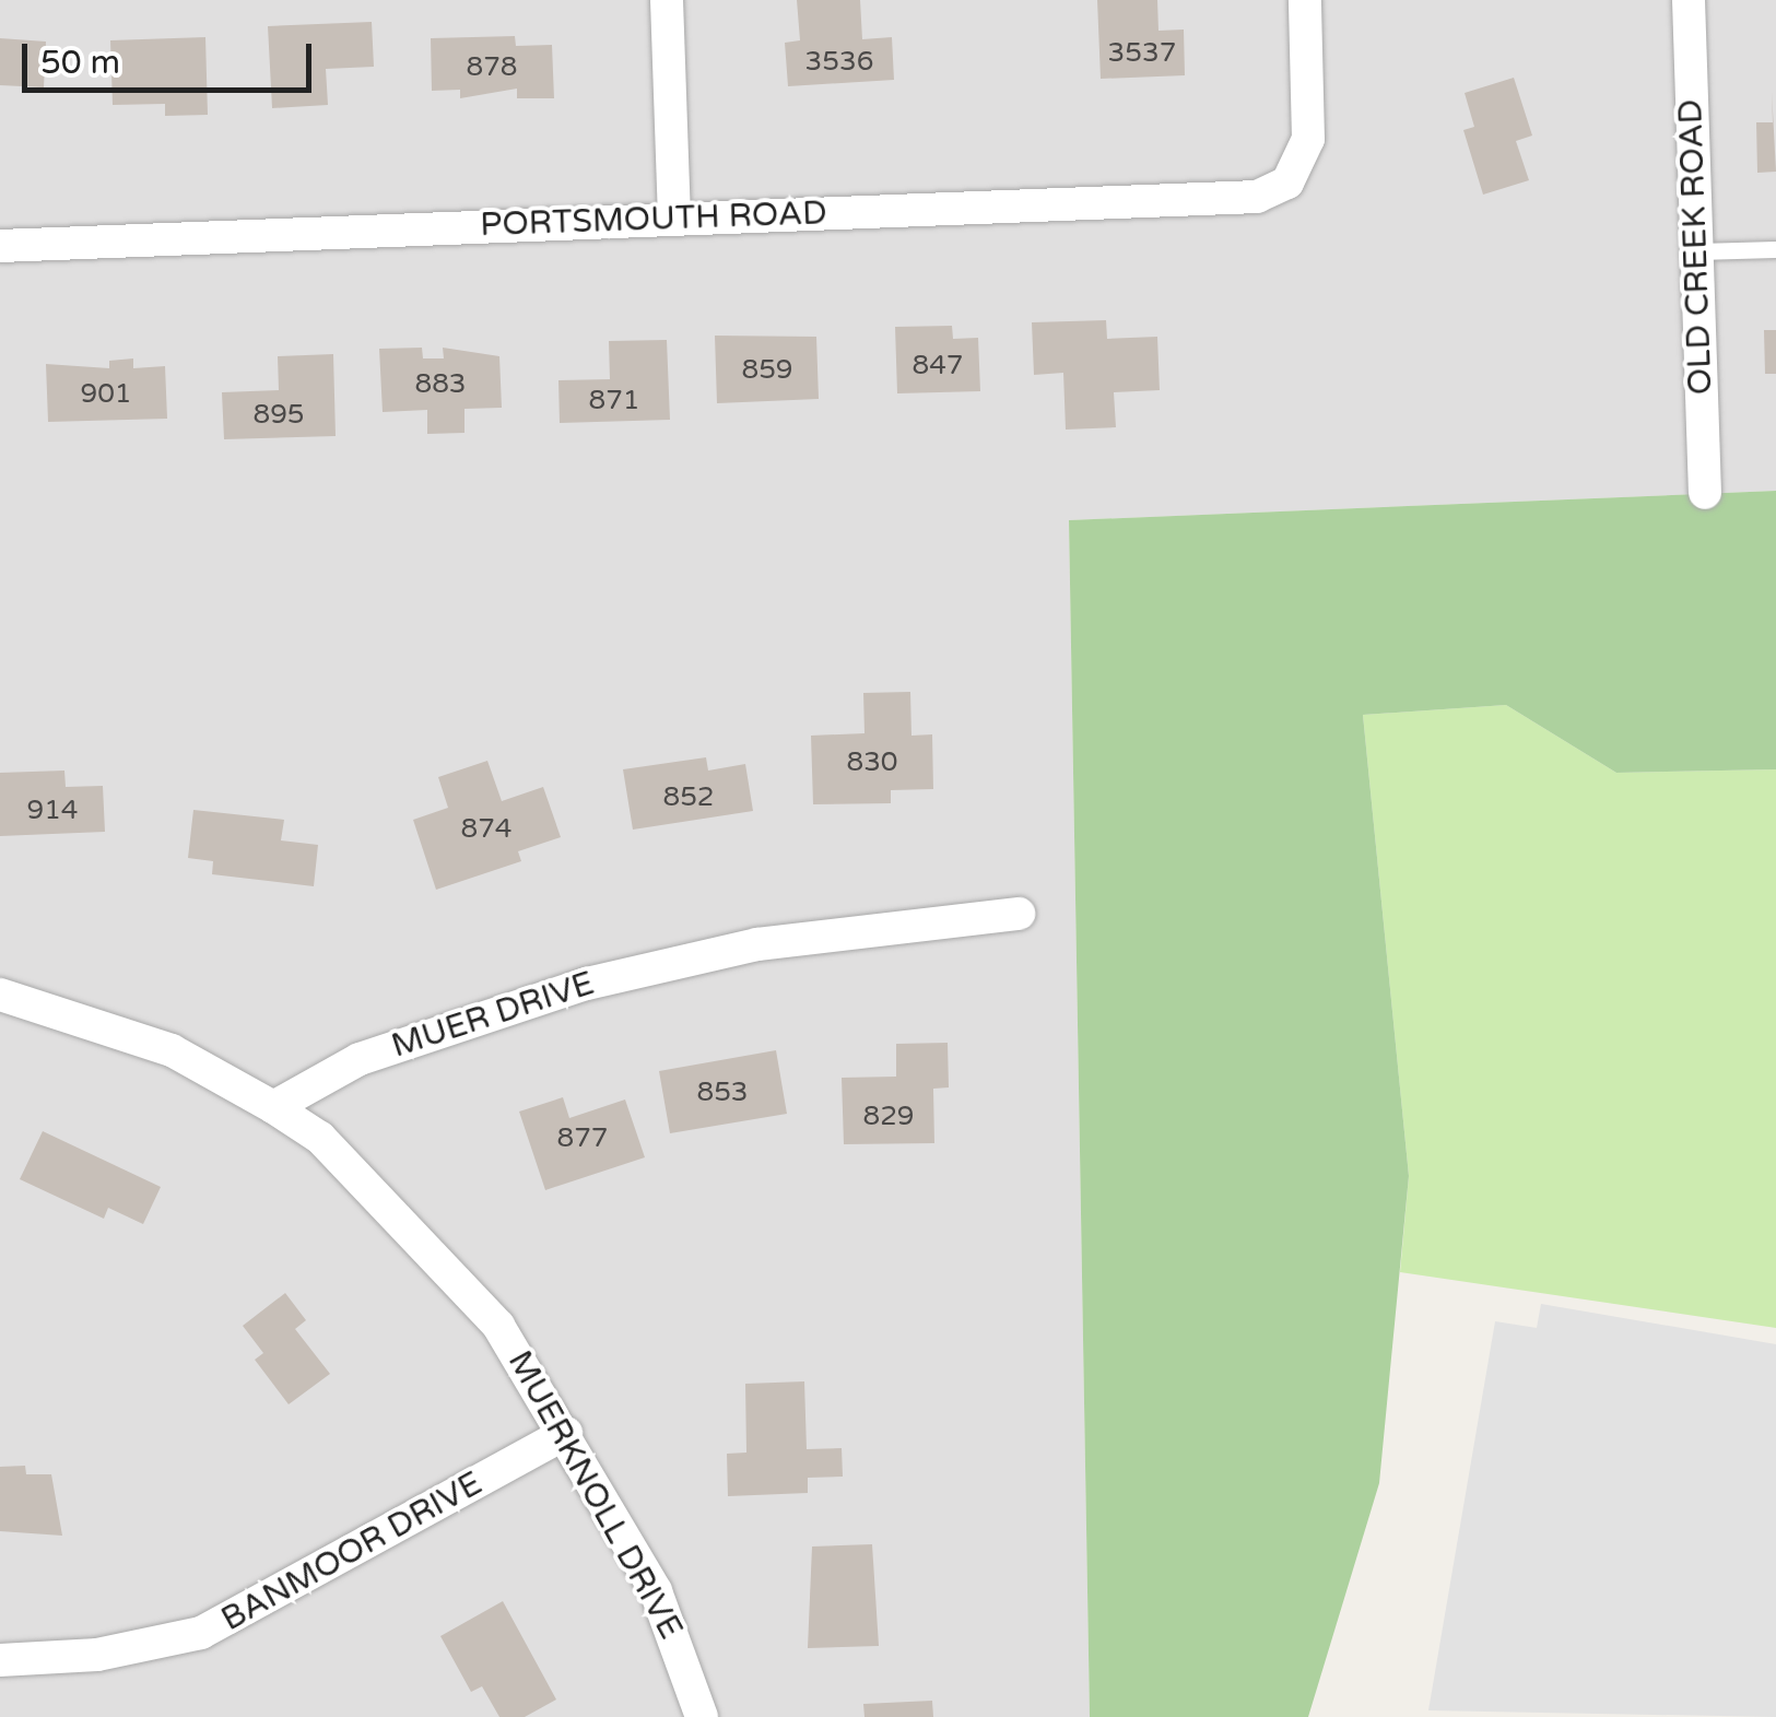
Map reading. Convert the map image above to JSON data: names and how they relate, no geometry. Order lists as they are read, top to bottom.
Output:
{
  "streets": {
    "street": [
      "PORTSMOUTH ROAD",
      "OLD CREEK ROAD",
      "MUER DRIVE",
      "MUERKNOLL DRIVE",
      "BANMOOR DRIVE"
    ]
  },
  "crossings": [
    ["MUER DRIVE", "MUERKNOLL DRIVE"],
    ["MUERKNOLL DRIVE", "BANMOOR DRIVE"]
  ],
  "house_numbers": [
    "3537",
    "3536",
    "878",
    "847",
    "859",
    "883",
    "901",
    "871",
    "895",
    "830",
    "852",
    "914",
    "874",
    "853",
    "829",
    "877"
  ],
  "scale_bar": "50 m"
}
